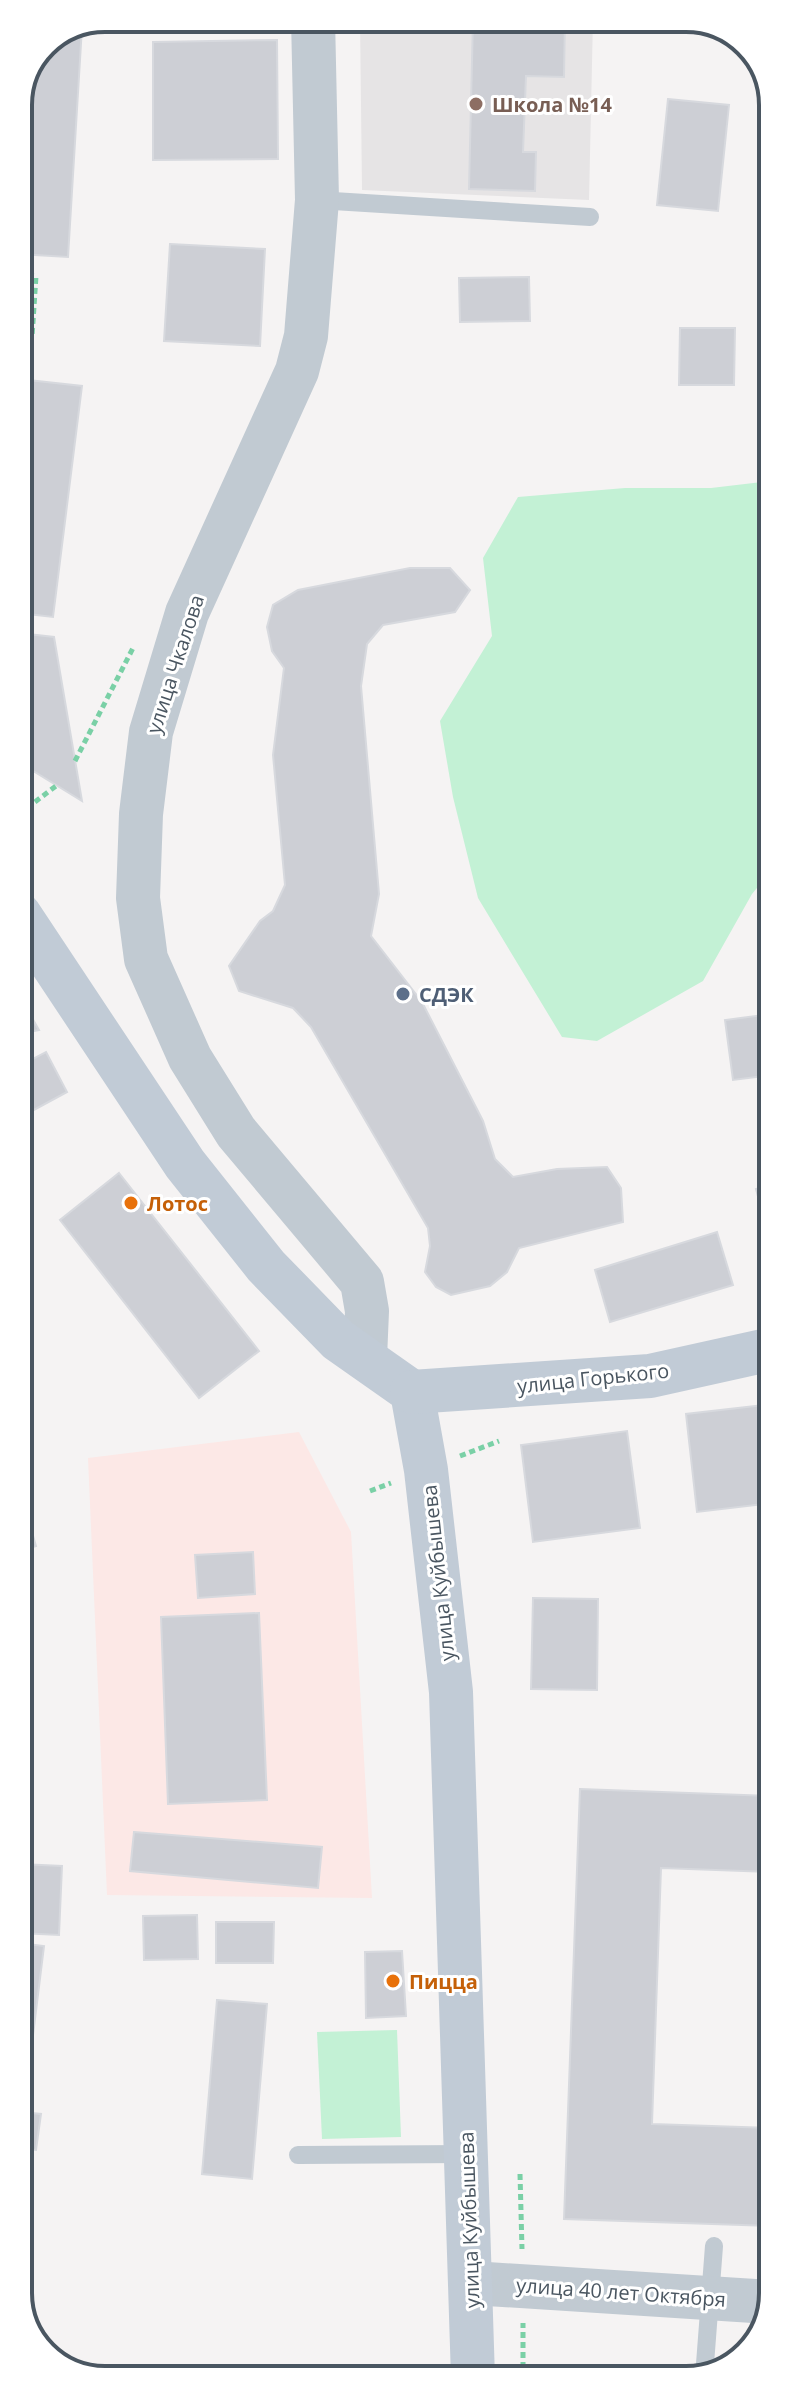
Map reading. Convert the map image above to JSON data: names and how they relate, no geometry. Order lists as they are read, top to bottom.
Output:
{
  "streets": {
    "main road": ["улица Горького", "улица Куйбышева"],
    "street": ["улица Чкалова", "улица 40 лет Октября"]
  },
  "crossings": [
    ["улица Горького", "улица Куйбышева"],
    ["улица Куйбышева", "улица 40 лет Октября"]
  ],
  "places": [
    "Школа №14",
    "СДЭК",
    "Лотос",
    "Пицца"
  ]
}
